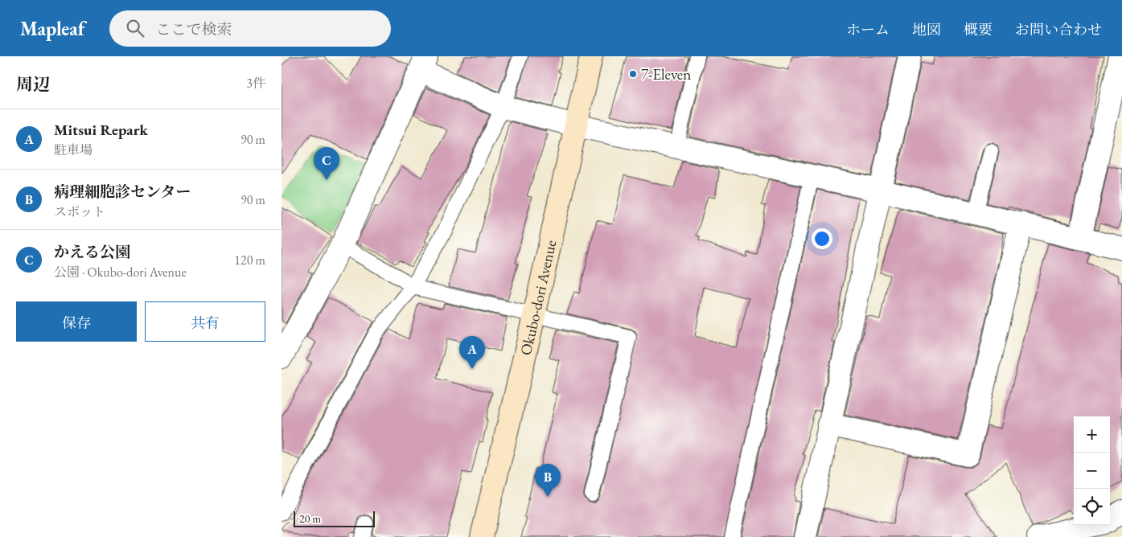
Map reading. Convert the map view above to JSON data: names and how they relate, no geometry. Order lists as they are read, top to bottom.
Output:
{
  "streets": {
    "main road": ["Okubo-dori Avenue"]
  },
  "places": ["7-Eleven"],
  "scale_bar": "20 m",
  "page": {
    "header": "Mapleaf",
    "search": "ここで検索",
    "nav": [
      "ホーム",
      "地図",
      "概要",
      "お問い合わせ"
    ],
    "heading": ["周辺", "3件"],
    "list": [
      {
        "mark": "A",
        "name": "Mitsui Repark",
        "note": "駐車場",
        "value": "90 m"
      },
      {
        "mark": "B",
        "name": "病理細胞診センター",
        "note": "スポット",
        "value": "90 m"
      },
      {
        "mark": "C",
        "name": "かえる公園",
        "note": "公園 · Okubo-dori Avenue",
        "value": "120 m"
      }
    ],
    "pins": ["C", "A", "B"],
    "buttons": ["保存", "共有"],
    "map_buttons": ["+", "−"],
    "scale": "20 m"
  }
}
